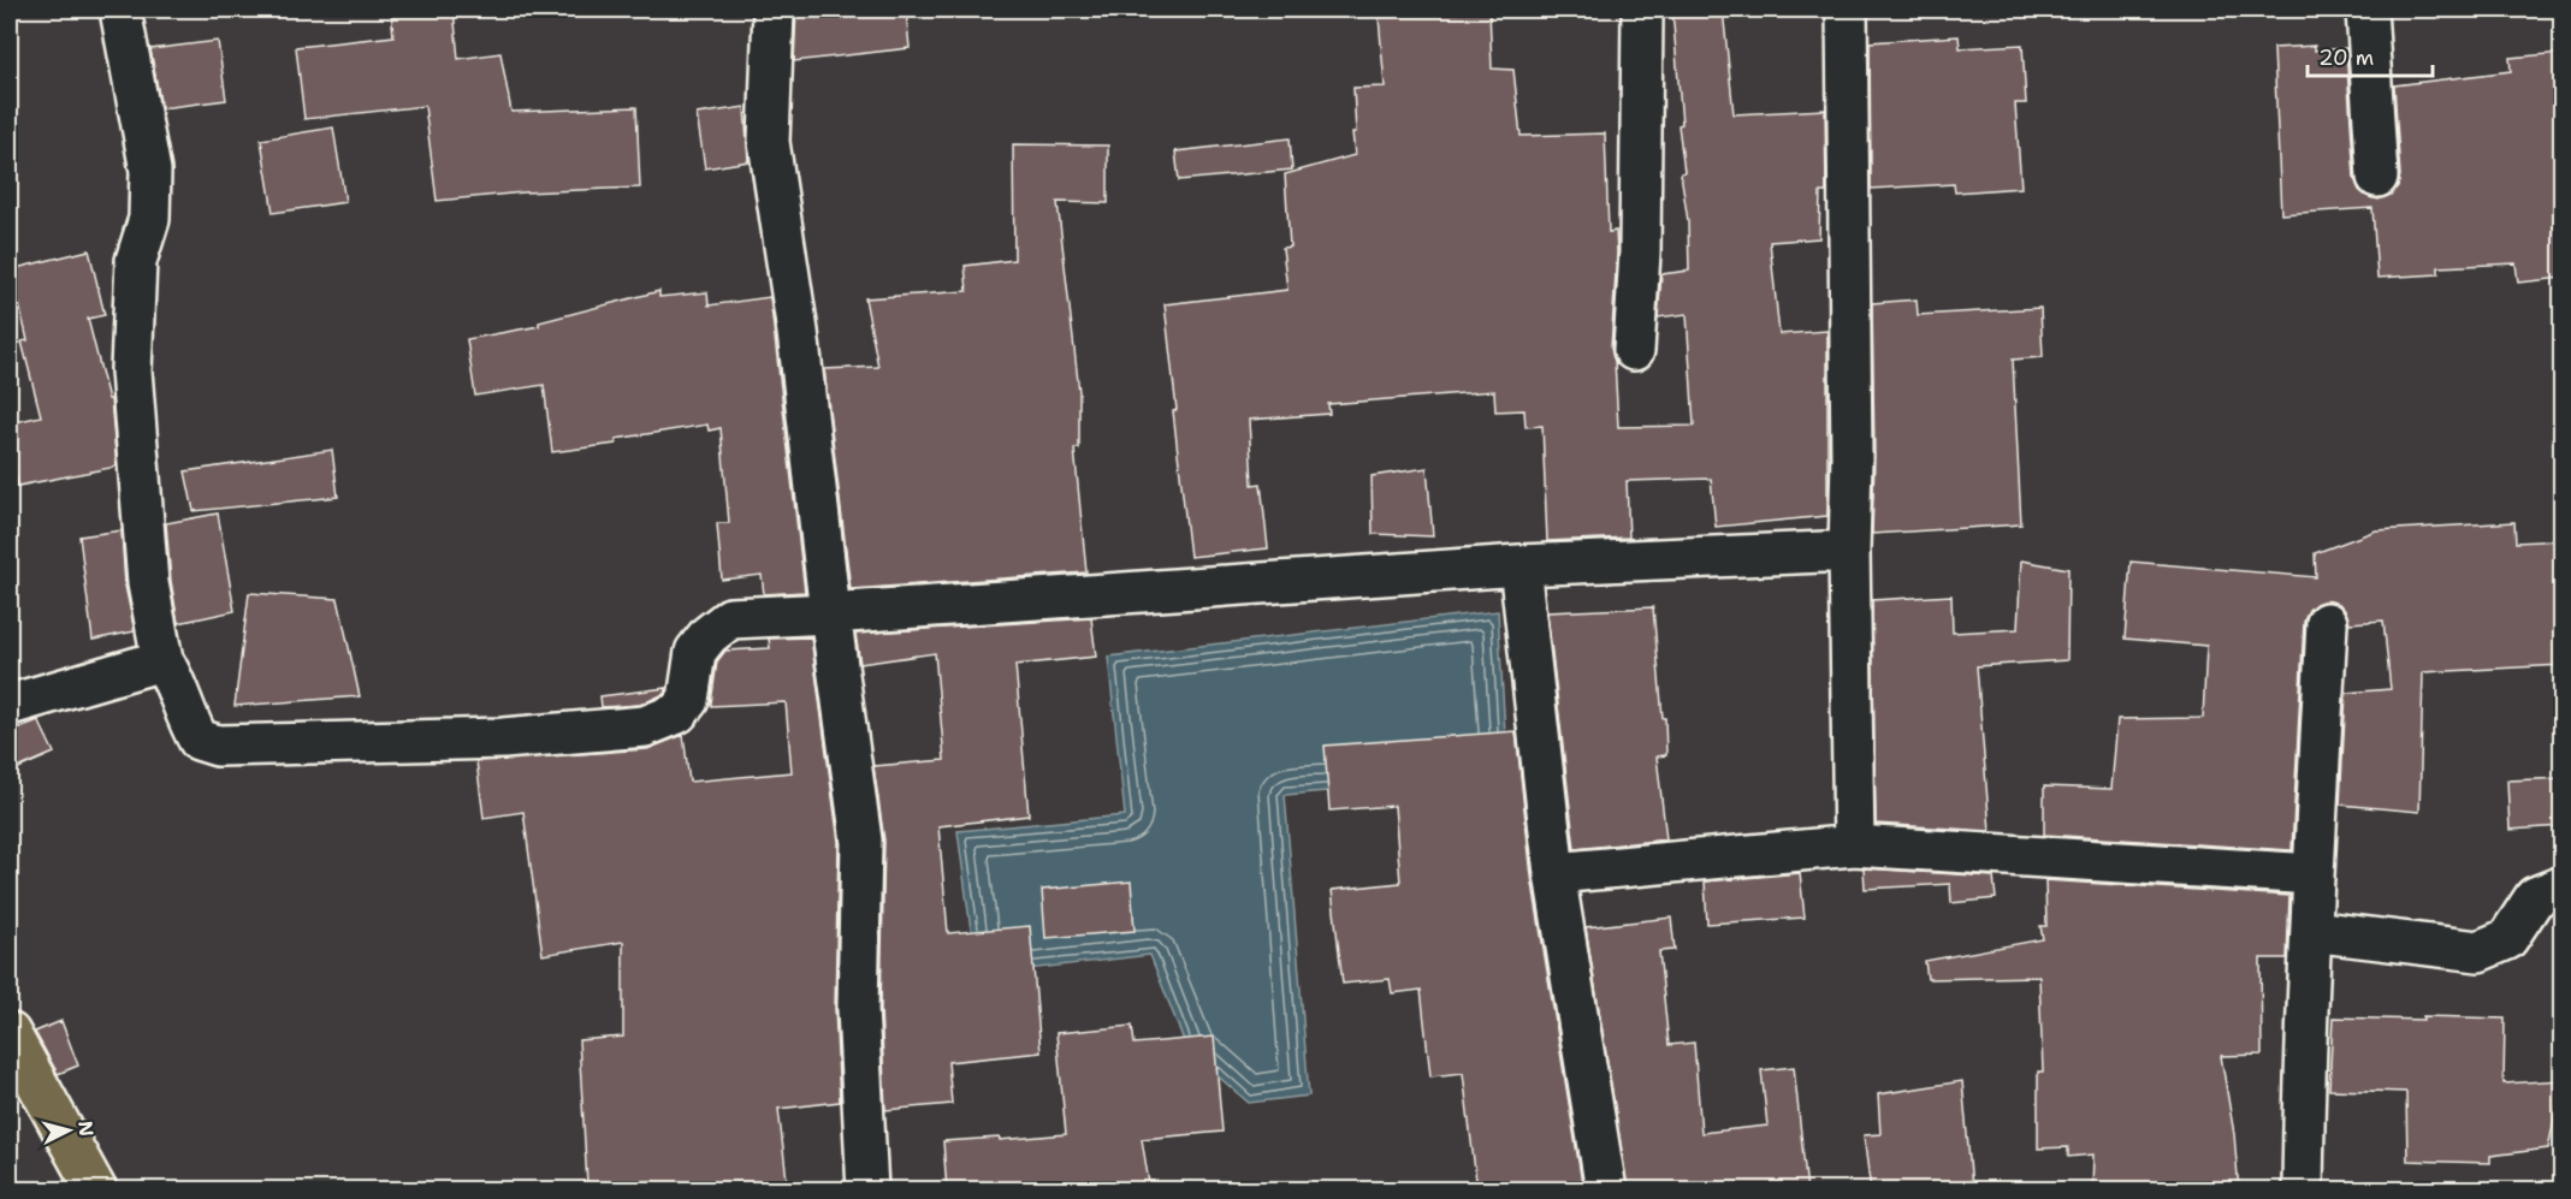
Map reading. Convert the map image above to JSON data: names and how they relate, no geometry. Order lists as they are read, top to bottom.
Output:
{
  "scale_bar": "20 m",
  "north": "right"
}
